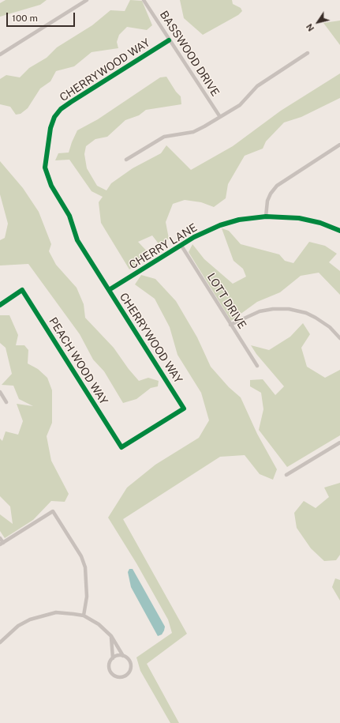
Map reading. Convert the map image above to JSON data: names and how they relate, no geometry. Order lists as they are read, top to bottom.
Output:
{
  "streets": {
    "street": [
      "BASSWOOD DRIVE",
      "CHERRYWOOD WAY",
      "CHERRY LANE",
      "LOTT DRIVE",
      "PEACH WOOD WAY"
    ]
  },
  "crossings": [
    ["BASSWOOD DRIVE", "CHERRYWOOD WAY"],
    ["CHERRYWOOD WAY", "CHERRY LANE"],
    ["CHERRYWOOD WAY", "PEACH WOOD WAY"],
    ["CHERRY LANE", "LOTT DRIVE"]
  ],
  "scale_bar": "100 m",
  "north": "bottom left"
}
